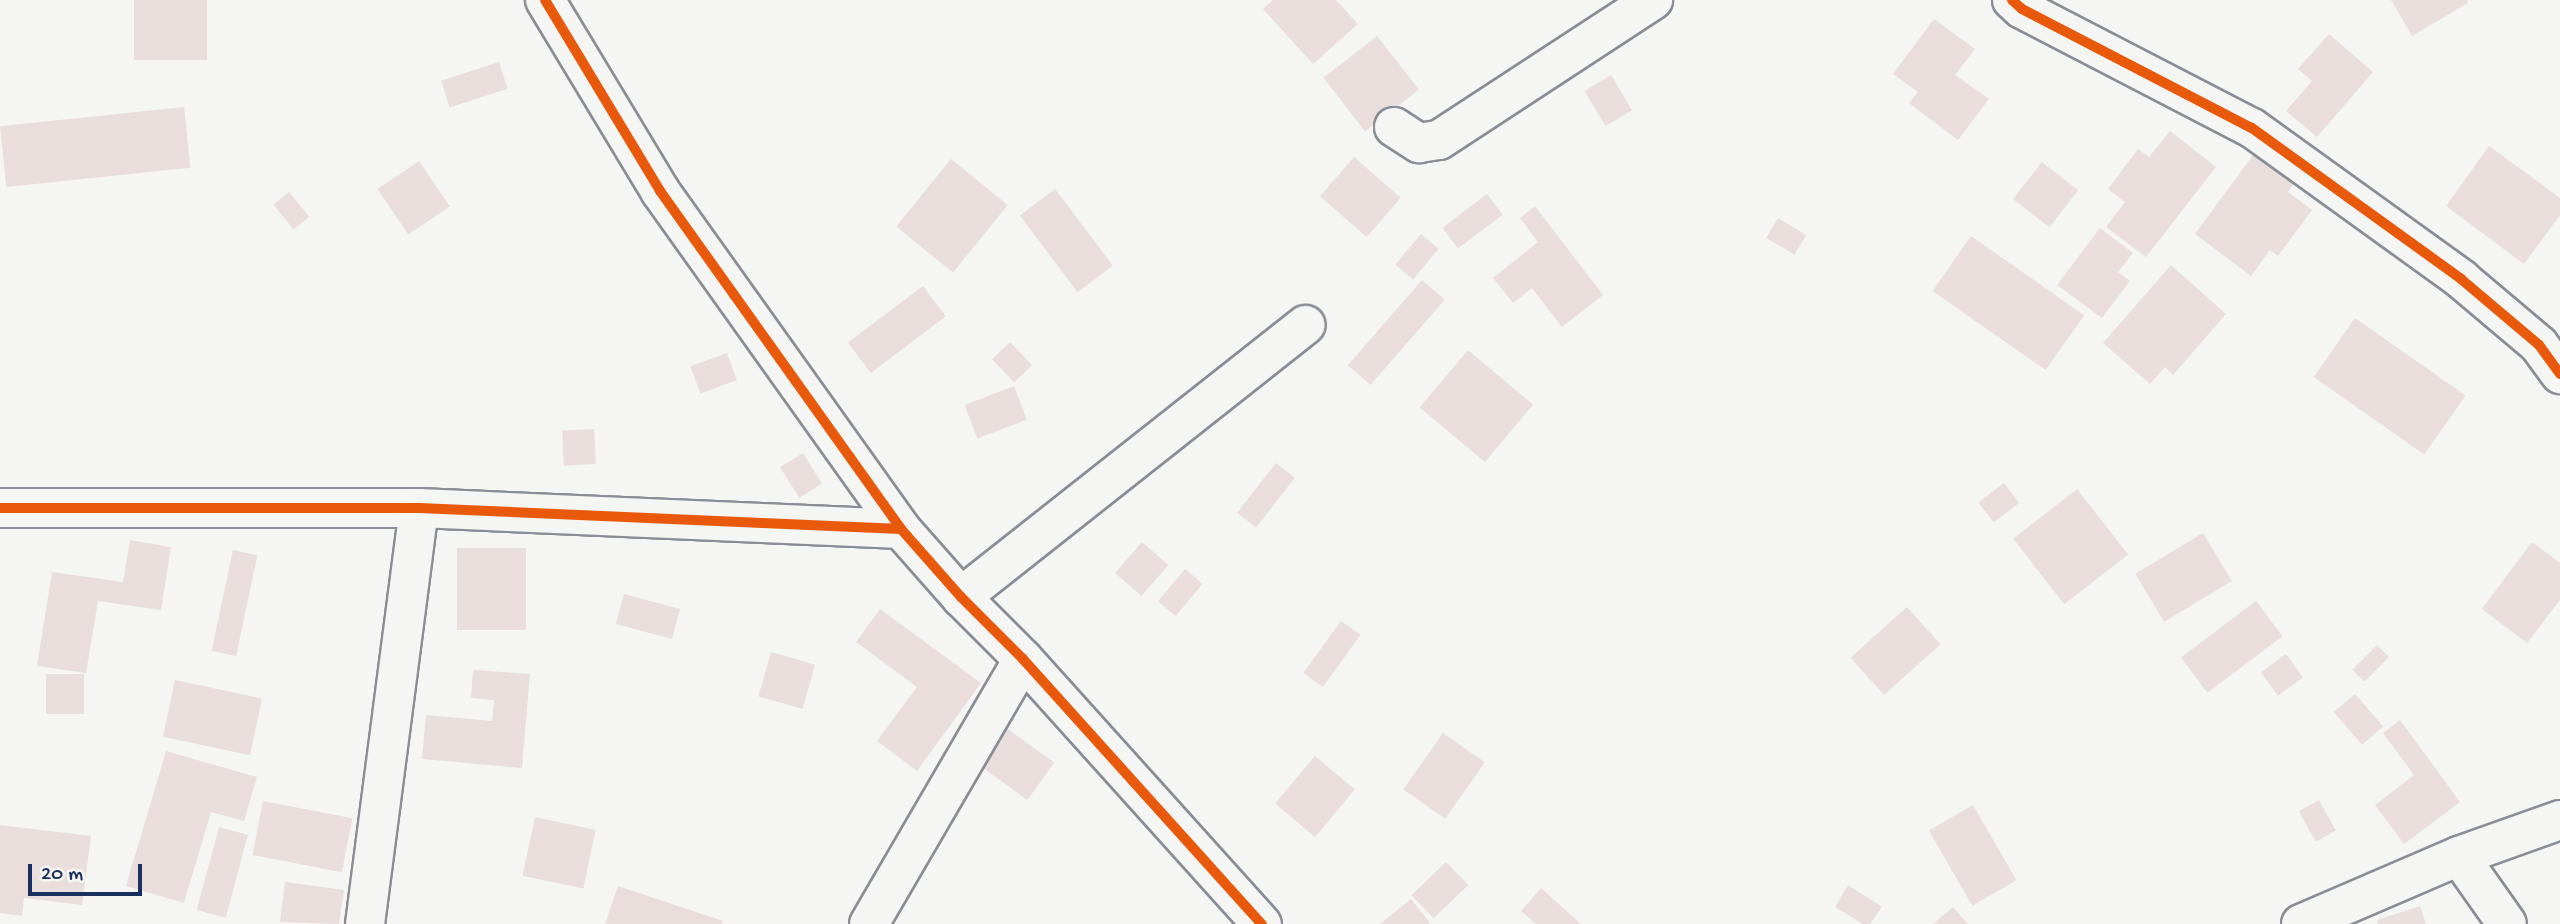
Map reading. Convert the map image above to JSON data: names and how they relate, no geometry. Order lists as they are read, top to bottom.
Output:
{
  "scale_bar": "20 m"
}
